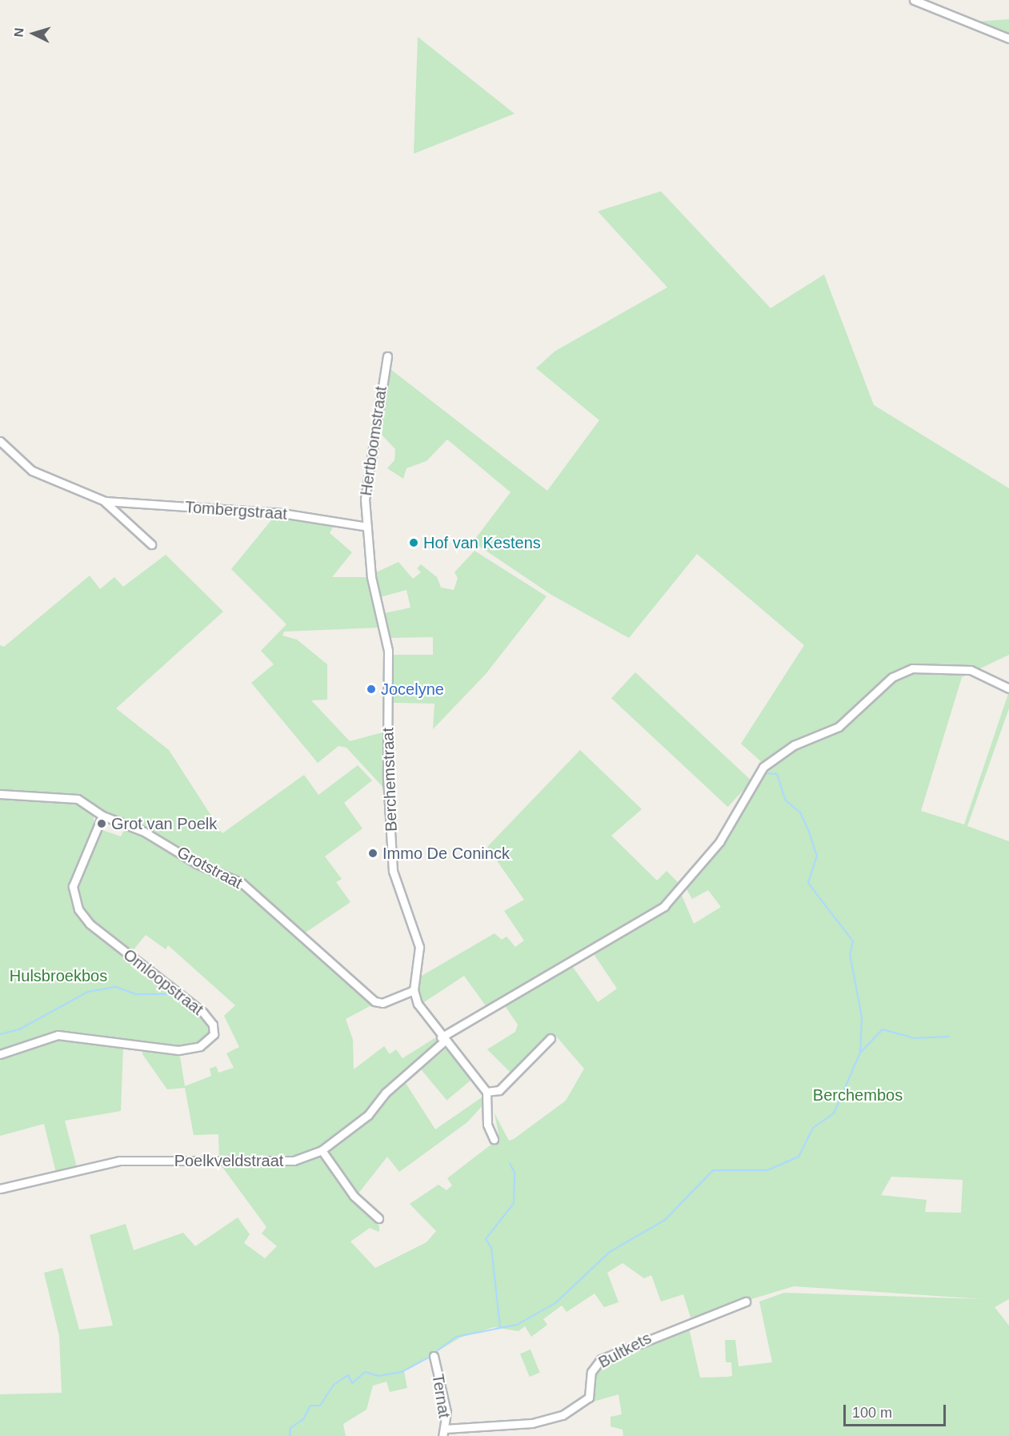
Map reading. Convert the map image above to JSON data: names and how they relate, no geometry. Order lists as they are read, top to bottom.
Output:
{
  "streets": {
    "street": [
      "Hertboomstraat",
      "Tombergstraat",
      "Berchemstraat",
      "Grotstraat",
      "Omloopstraat",
      "Poelkveldstraat",
      "Bultkets",
      "Ternat"
    ]
  },
  "crossings": [
    ["Hertboomstraat", "Tombergstraat"],
    ["Hertboomstraat", "Berchemstraat"],
    ["Tombergstraat", "Berchemstraat"],
    ["Berchemstraat", "Grotstraat"],
    ["Grotstraat", "Omloopstraat"],
    ["Bultkets", "Ternat"]
  ],
  "parks": ["Hulsbroekbos", "Berchembos"],
  "places": [
    "Hof van Kestens",
    "Jocelyne",
    "Grot van Poelk",
    "Immo De Coninck"
  ],
  "scale_bar": "100 m",
  "north": "left"
}
